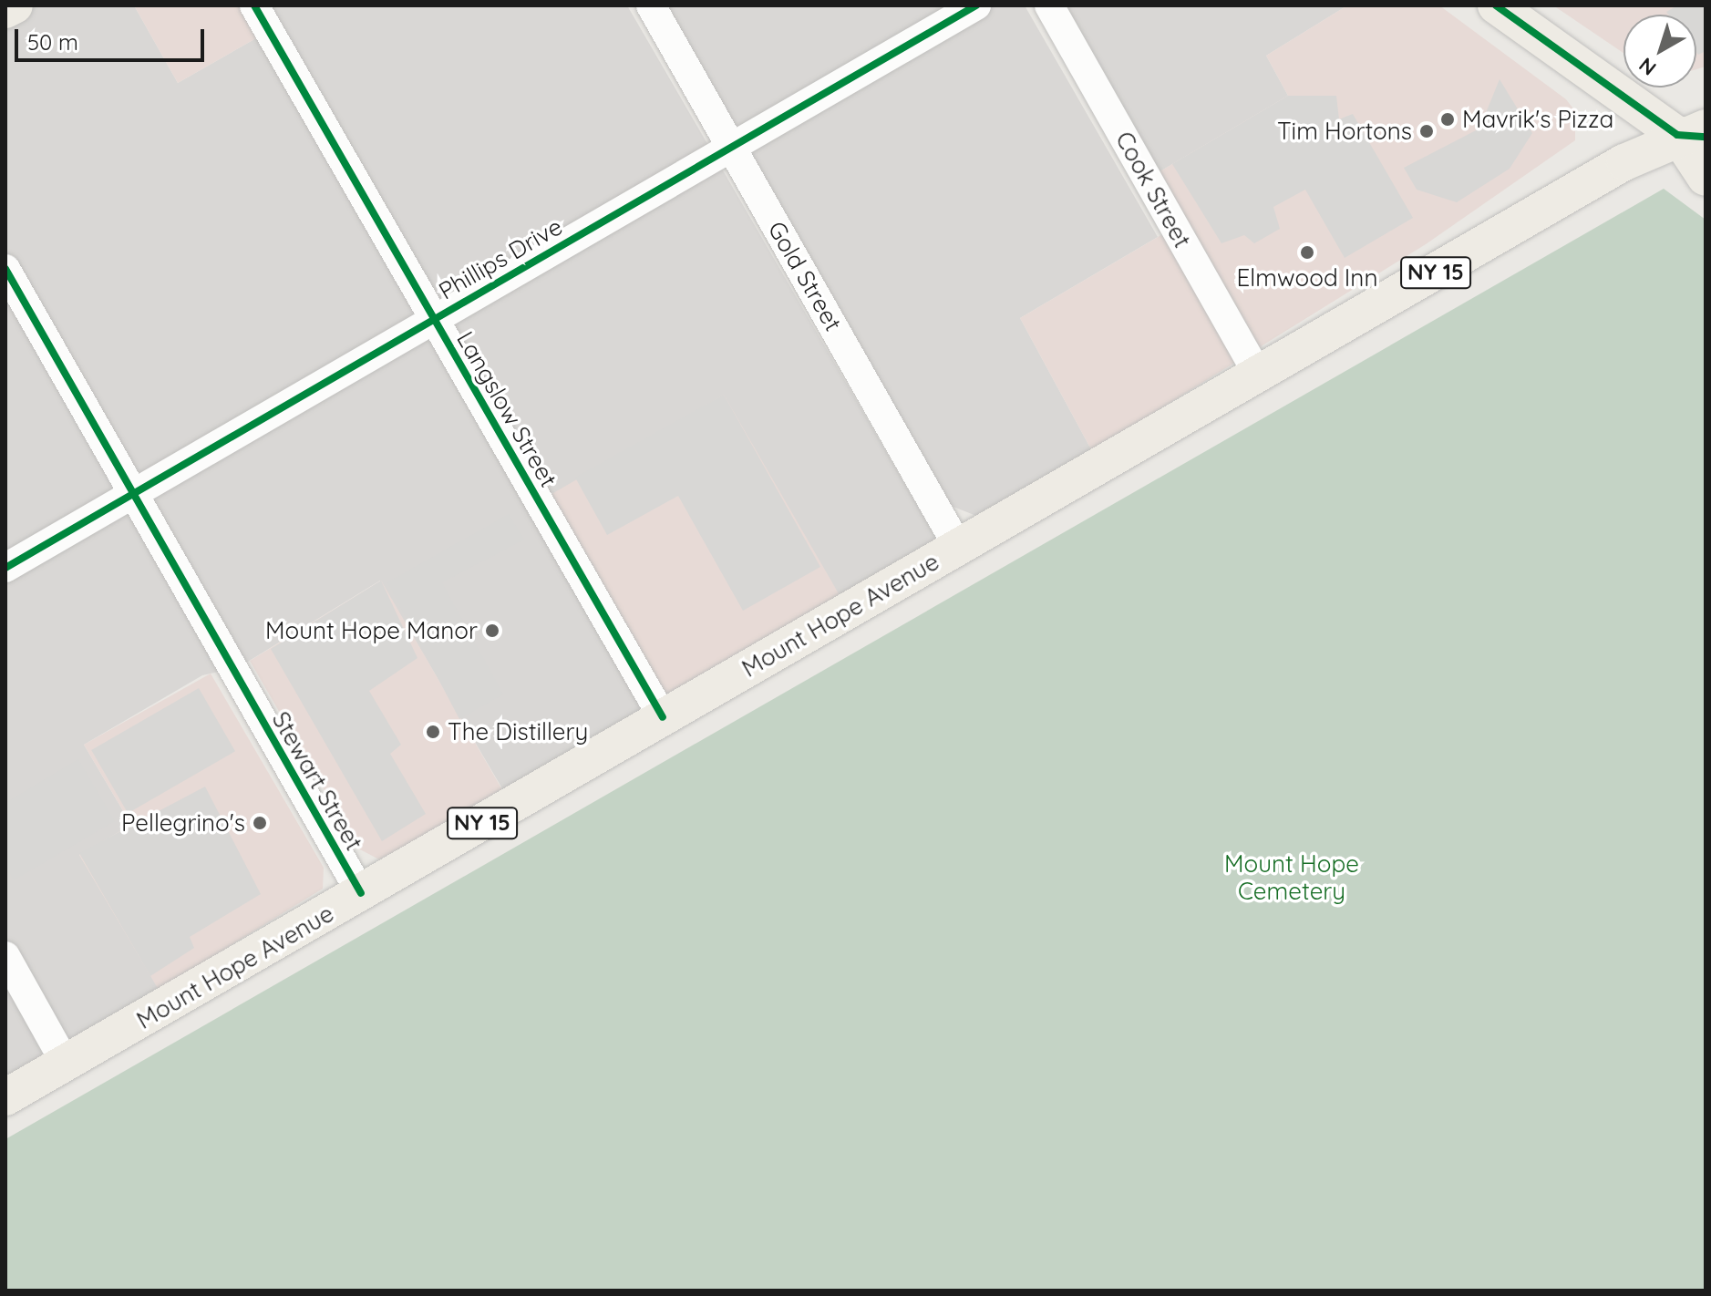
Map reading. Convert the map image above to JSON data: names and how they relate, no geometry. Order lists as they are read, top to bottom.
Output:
{
  "streets": {
    "main road": ["NY 15", "Mount Hope Avenue"],
    "street": [
      "Cook Street",
      "Phillips Drive",
      "Gold Street",
      "Langslow Street",
      "Stewart Street"
    ]
  },
  "crossings": [
    ["Cook Street", "Mount Hope Avenue"],
    ["Phillips Drive", "Gold Street"],
    ["Phillips Drive", "Langslow Street"],
    ["Phillips Drive", "Stewart Street"],
    ["Gold Street", "Mount Hope Avenue"],
    ["Langslow Street", "Mount Hope Avenue"],
    ["Mount Hope Avenue", "Stewart Street"]
  ],
  "parks": ["Mount Hope Cemetery"],
  "places": [
    "Mavrik's Pizza",
    "Tim Hortons",
    "Elmwood Inn",
    "Mount Hope Manor",
    "The Distillery",
    "Pellegrino's"
  ],
  "scale_bar": "50 m",
  "north": "bottom left"
}
